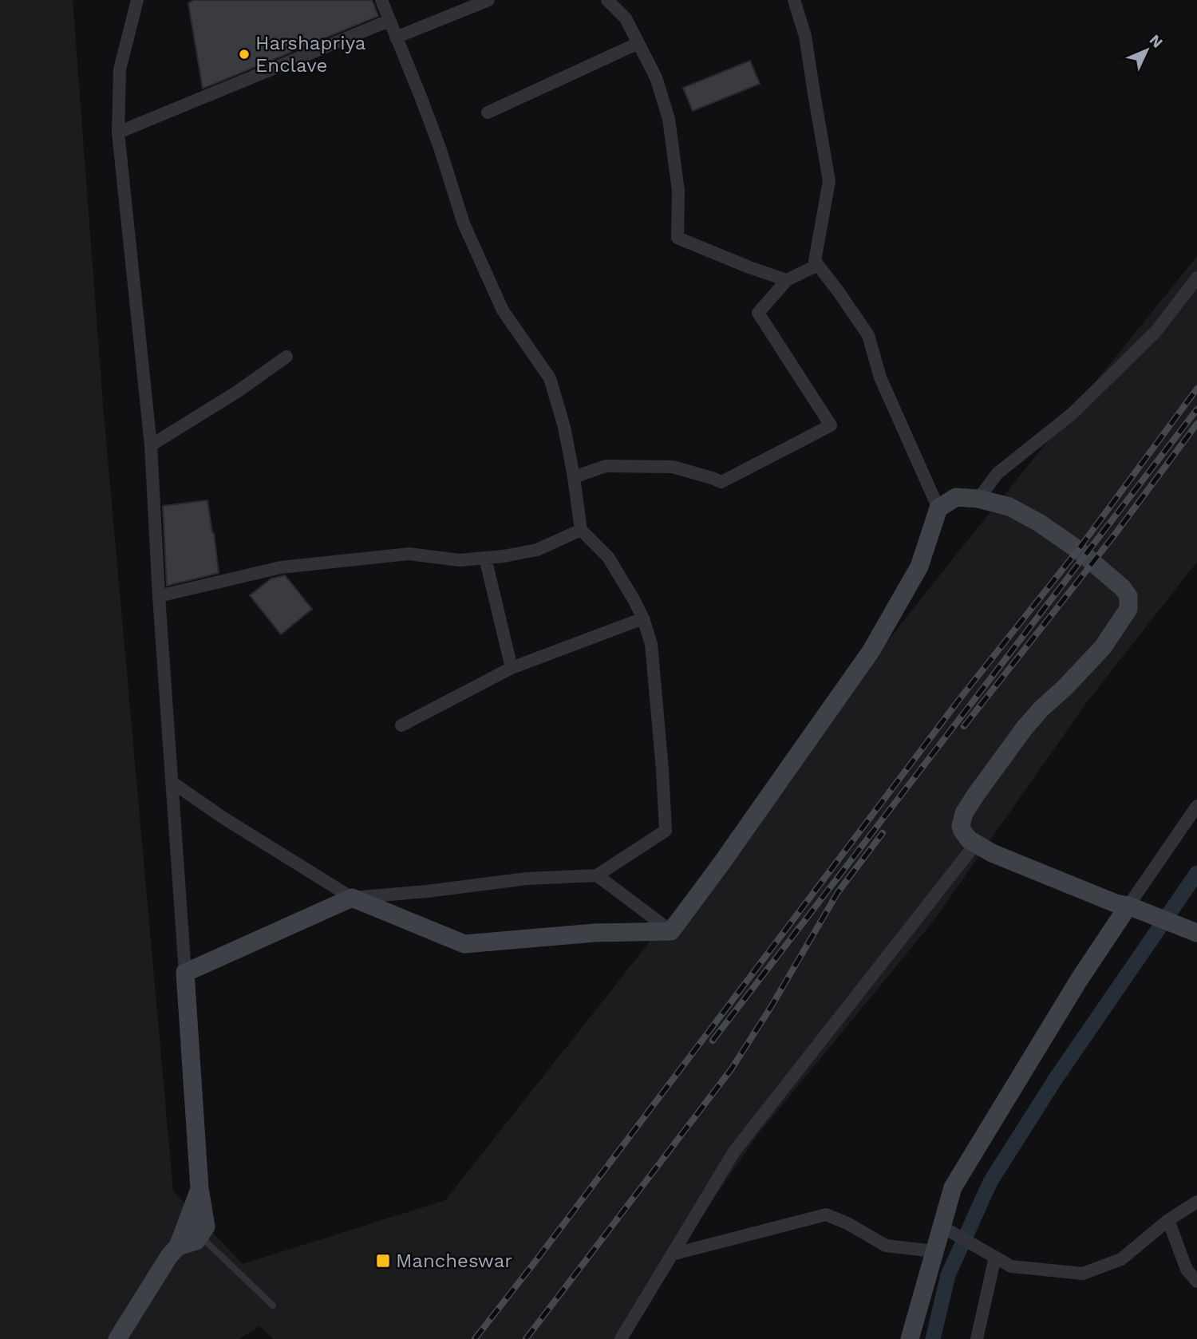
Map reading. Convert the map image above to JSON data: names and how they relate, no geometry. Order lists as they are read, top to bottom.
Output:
{
  "places": {
    "other": ["Harshapriya Enclave"],
    "transit": ["Mancheswar"]
  },
  "north": "top right"
}
